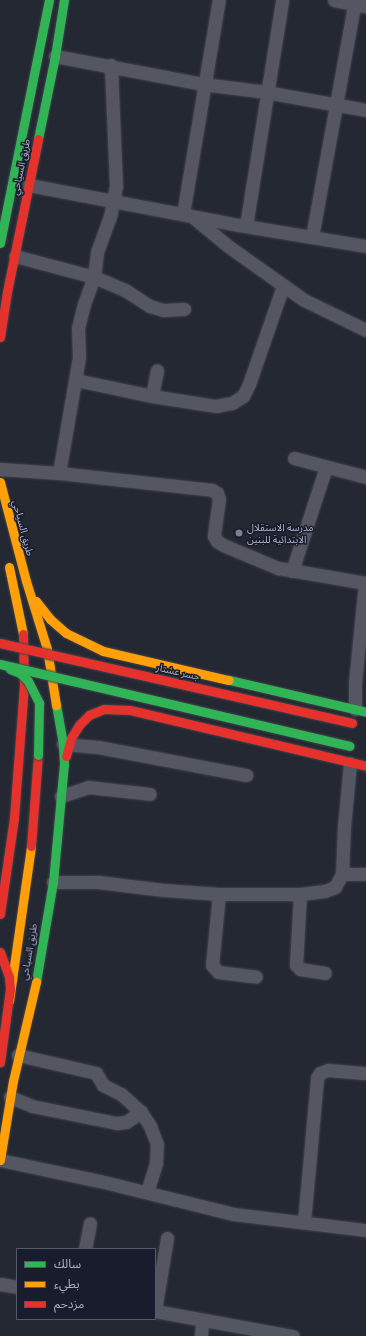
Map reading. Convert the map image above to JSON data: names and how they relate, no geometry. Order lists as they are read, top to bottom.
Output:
{
  "streets": {
    "main road": ["طريق السياحي", "جسر عشتار"]
  },
  "places": ["مدرسة الاستقلال الابتدائية للبنين"],
  "legend": ["سالك", "بطيء", "مزدحم"]
}
